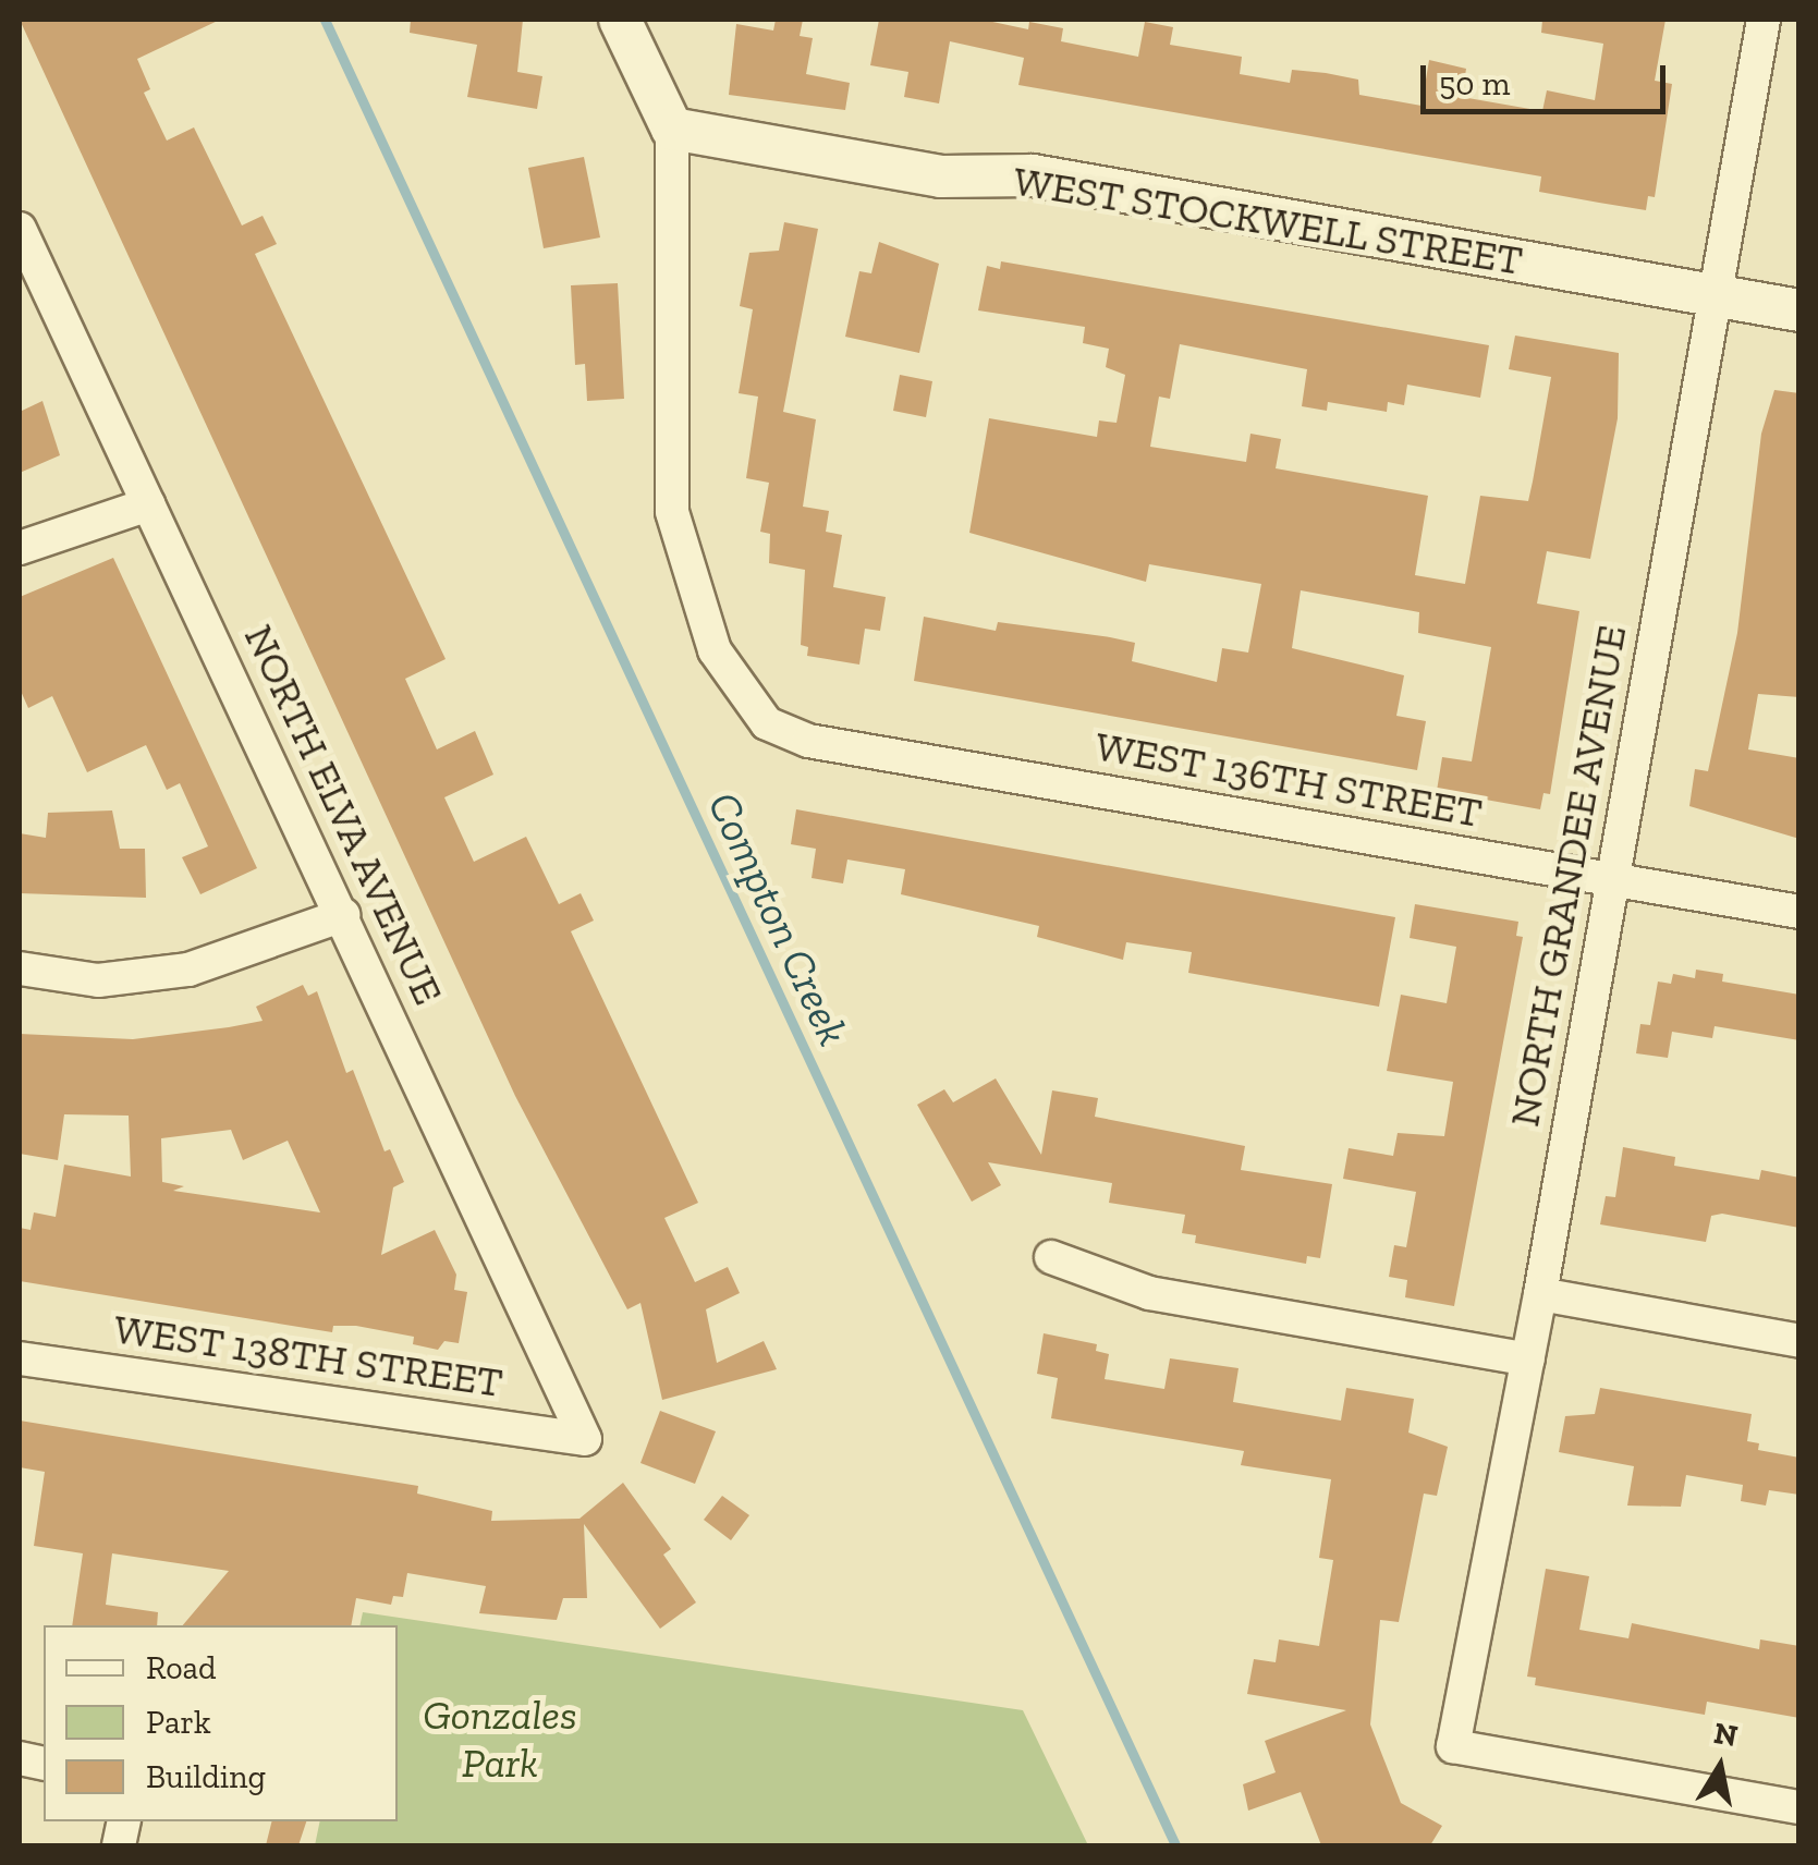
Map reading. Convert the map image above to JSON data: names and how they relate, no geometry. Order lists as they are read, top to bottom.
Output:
{
  "streets": {
    "street": [
      "WEST STOCKWELL STREET",
      "WEST 136TH STREET",
      "NORTH ELVA AVENUE",
      "NORTH GRANDEE AVENUE",
      "WEST 138TH STREET"
    ]
  },
  "crossings": [
    ["WEST STOCKWELL STREET", "WEST 136TH STREET"],
    ["WEST STOCKWELL STREET", "NORTH GRANDEE AVENUE"],
    ["WEST 136TH STREET", "NORTH GRANDEE AVENUE"],
    ["NORTH ELVA AVENUE", "WEST 138TH STREET"]
  ],
  "water": ["Compton Creek"],
  "parks": ["Gonzales Park"],
  "legend": ["Road", "Park", "Building"],
  "scale_bar": "50 m",
  "north": "top"
}
